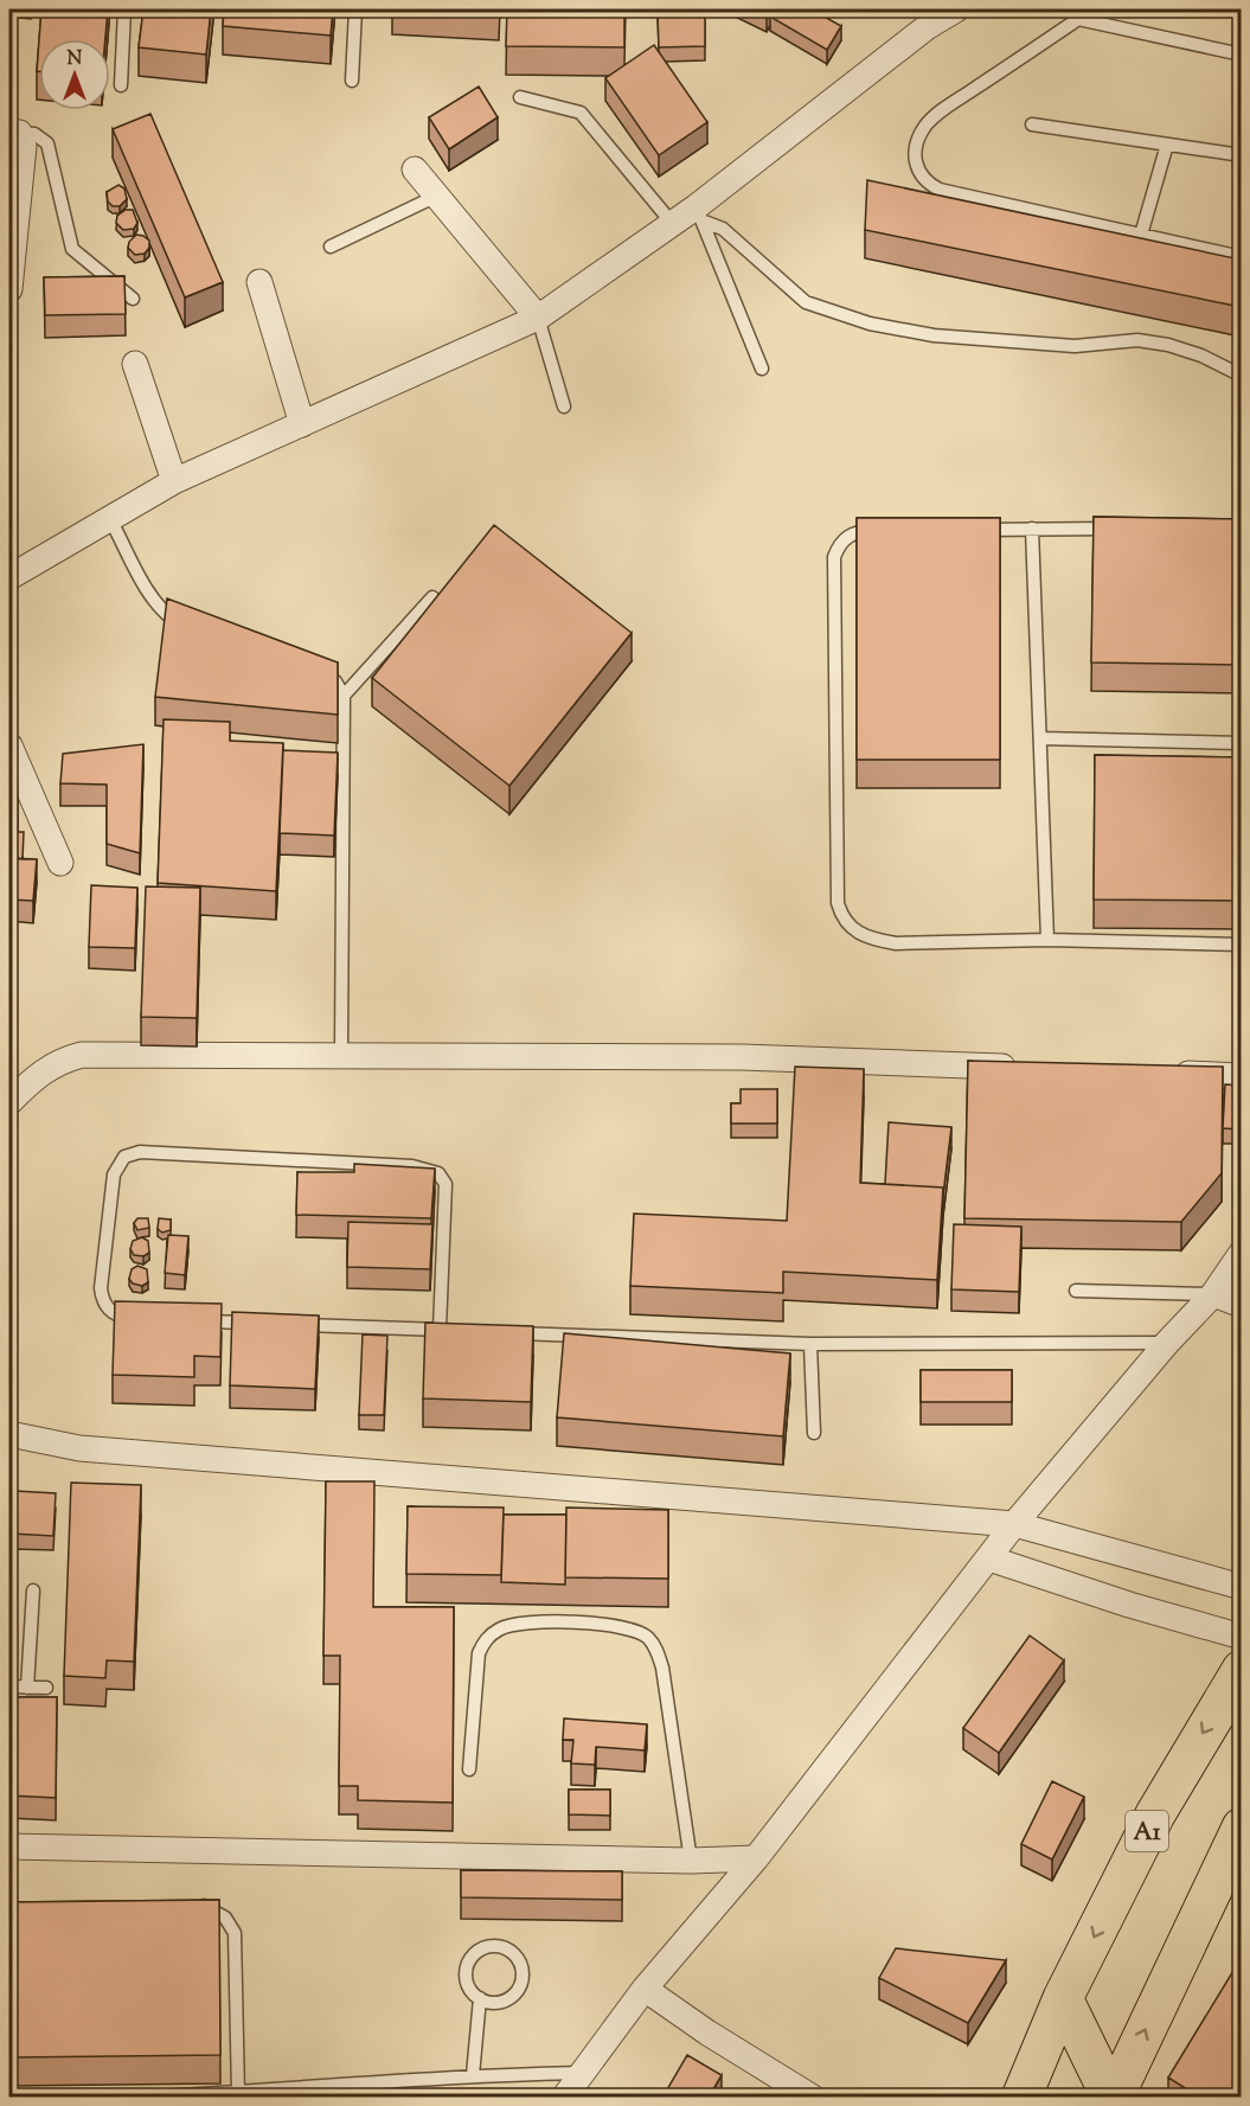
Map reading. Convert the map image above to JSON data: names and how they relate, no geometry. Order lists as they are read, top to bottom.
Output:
{
  "streets": {
    "main road": ["A1"]
  },
  "north": "top"
}
